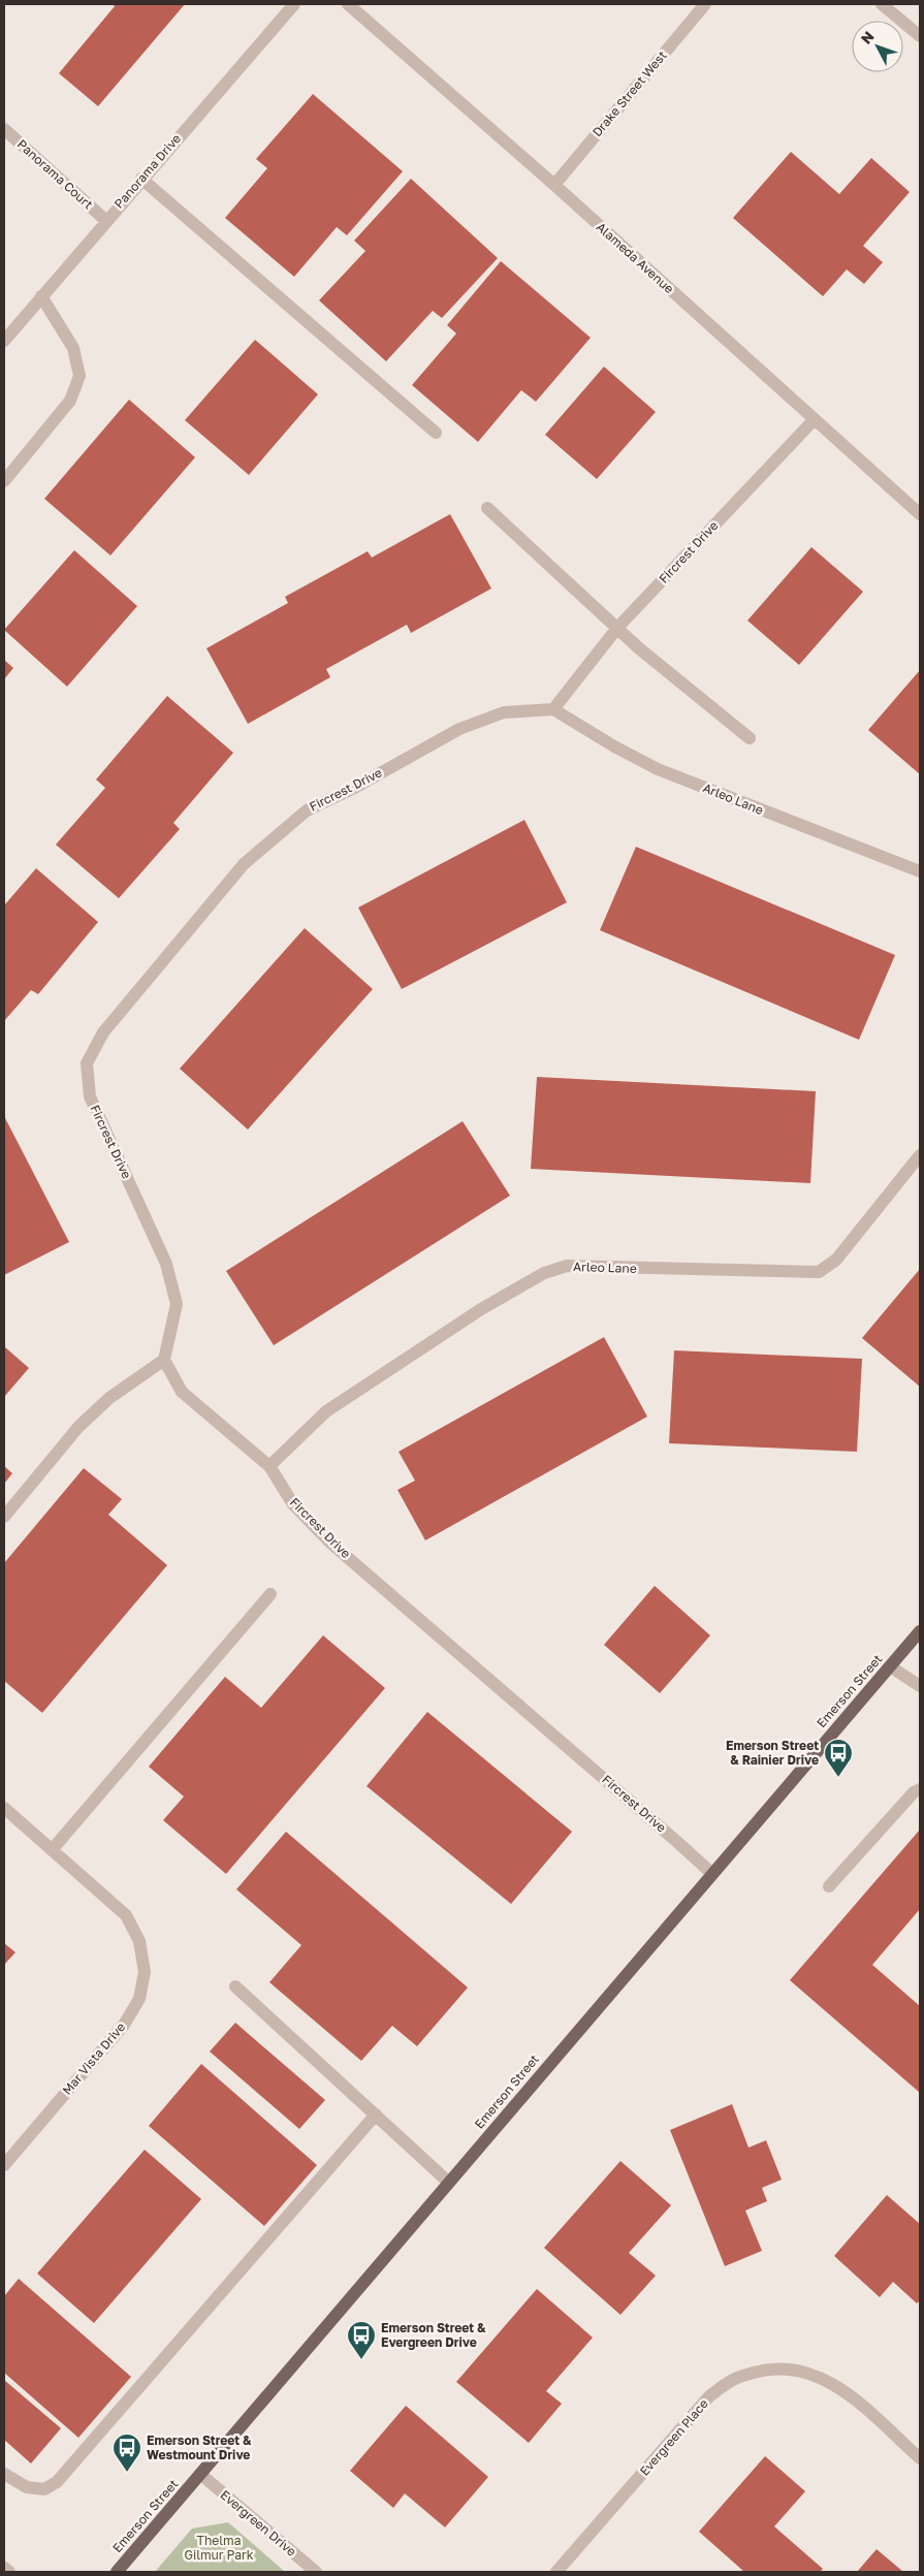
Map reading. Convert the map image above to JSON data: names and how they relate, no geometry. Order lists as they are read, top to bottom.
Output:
{
  "streets": {
    "main road": ["Emerson Street"],
    "street": [
      "Drake Street West",
      "Panorama Drive",
      "Panorama Court",
      "Alameda Avenue",
      "Fircrest Drive",
      "Arleo Lane",
      "Mar Vista Drive",
      "Evergreen Place",
      "Evergreen Drive"
    ]
  },
  "crossings": [
    ["Drake Street West", "Alameda Avenue"],
    ["Panorama Drive", "Panorama Court"],
    ["Alameda Avenue", "Fircrest Drive"],
    ["Fircrest Drive", "Arleo Lane"],
    ["Fircrest Drive", "Emerson Street"],
    ["Emerson Street", "Evergreen Drive"]
  ],
  "parks": ["Thelma Gilmur Park"],
  "places": {
    "bus stop": ["Emerson Street & Rainier Drive", "Emerson Street & Evergreen Drive", "Emerson Street & Westmount Drive"]
  },
  "north": "top left"
}
